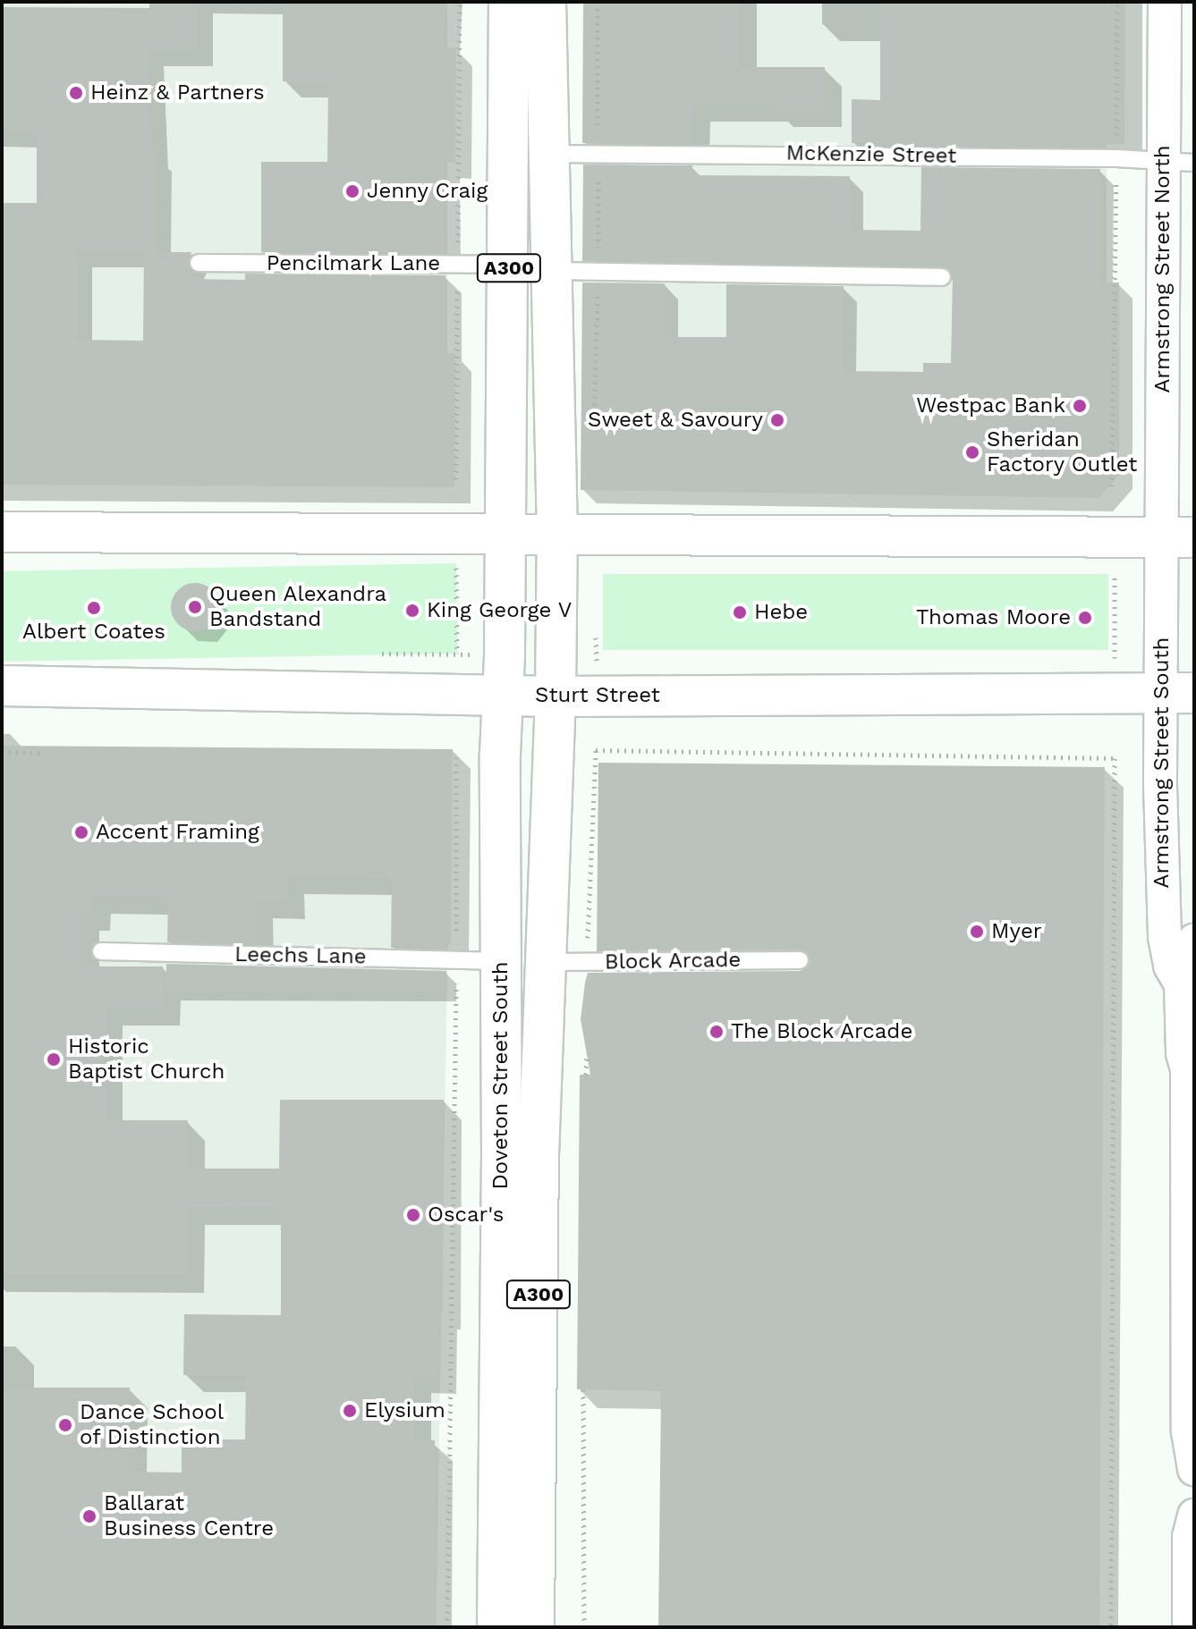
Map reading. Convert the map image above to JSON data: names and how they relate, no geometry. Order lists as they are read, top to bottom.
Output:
{
  "streets": {
    "main road": ["A300", "Sturt Street", "Doveton Street South"],
    "street": ["Armstrong Street North", "Armstrong Street South"],
    "lane": [
      "McKenzie Street",
      "Pencilmark Lane",
      "Leechs Lane",
      "Block Arcade"
    ]
  },
  "crossings": [
    ["McKenzie Street", "A300"],
    ["McKenzie Street", "Armstrong Street North"],
    ["Pencilmark Lane", "A300"],
    ["A300", "Sturt Street"],
    ["A300", "Doveton Street South"],
    ["Armstrong Street North", "Armstrong Street South"],
    ["Sturt Street", "Armstrong Street South"],
    ["Sturt Street", "Doveton Street South"],
    ["Leechs Lane", "Doveton Street South"],
    ["Block Arcade", "Doveton Street South"]
  ],
  "places": [
    "Heinz & Partners",
    "Jenny Craig",
    "Westpac Bank",
    "Sweet & Savoury",
    "Sheridan Factory Outlet",
    "Queen Alexandra Bandstand",
    "Albert Coates",
    "King George V",
    "Hebe",
    "Thomas Moore",
    "Accent Framing",
    "Myer",
    "The Block Arcade",
    "Historic Baptist Church",
    "Oscar's",
    "Elysium",
    "Dance School of Distinction",
    "Ballarat Business Centre"
  ]
}
